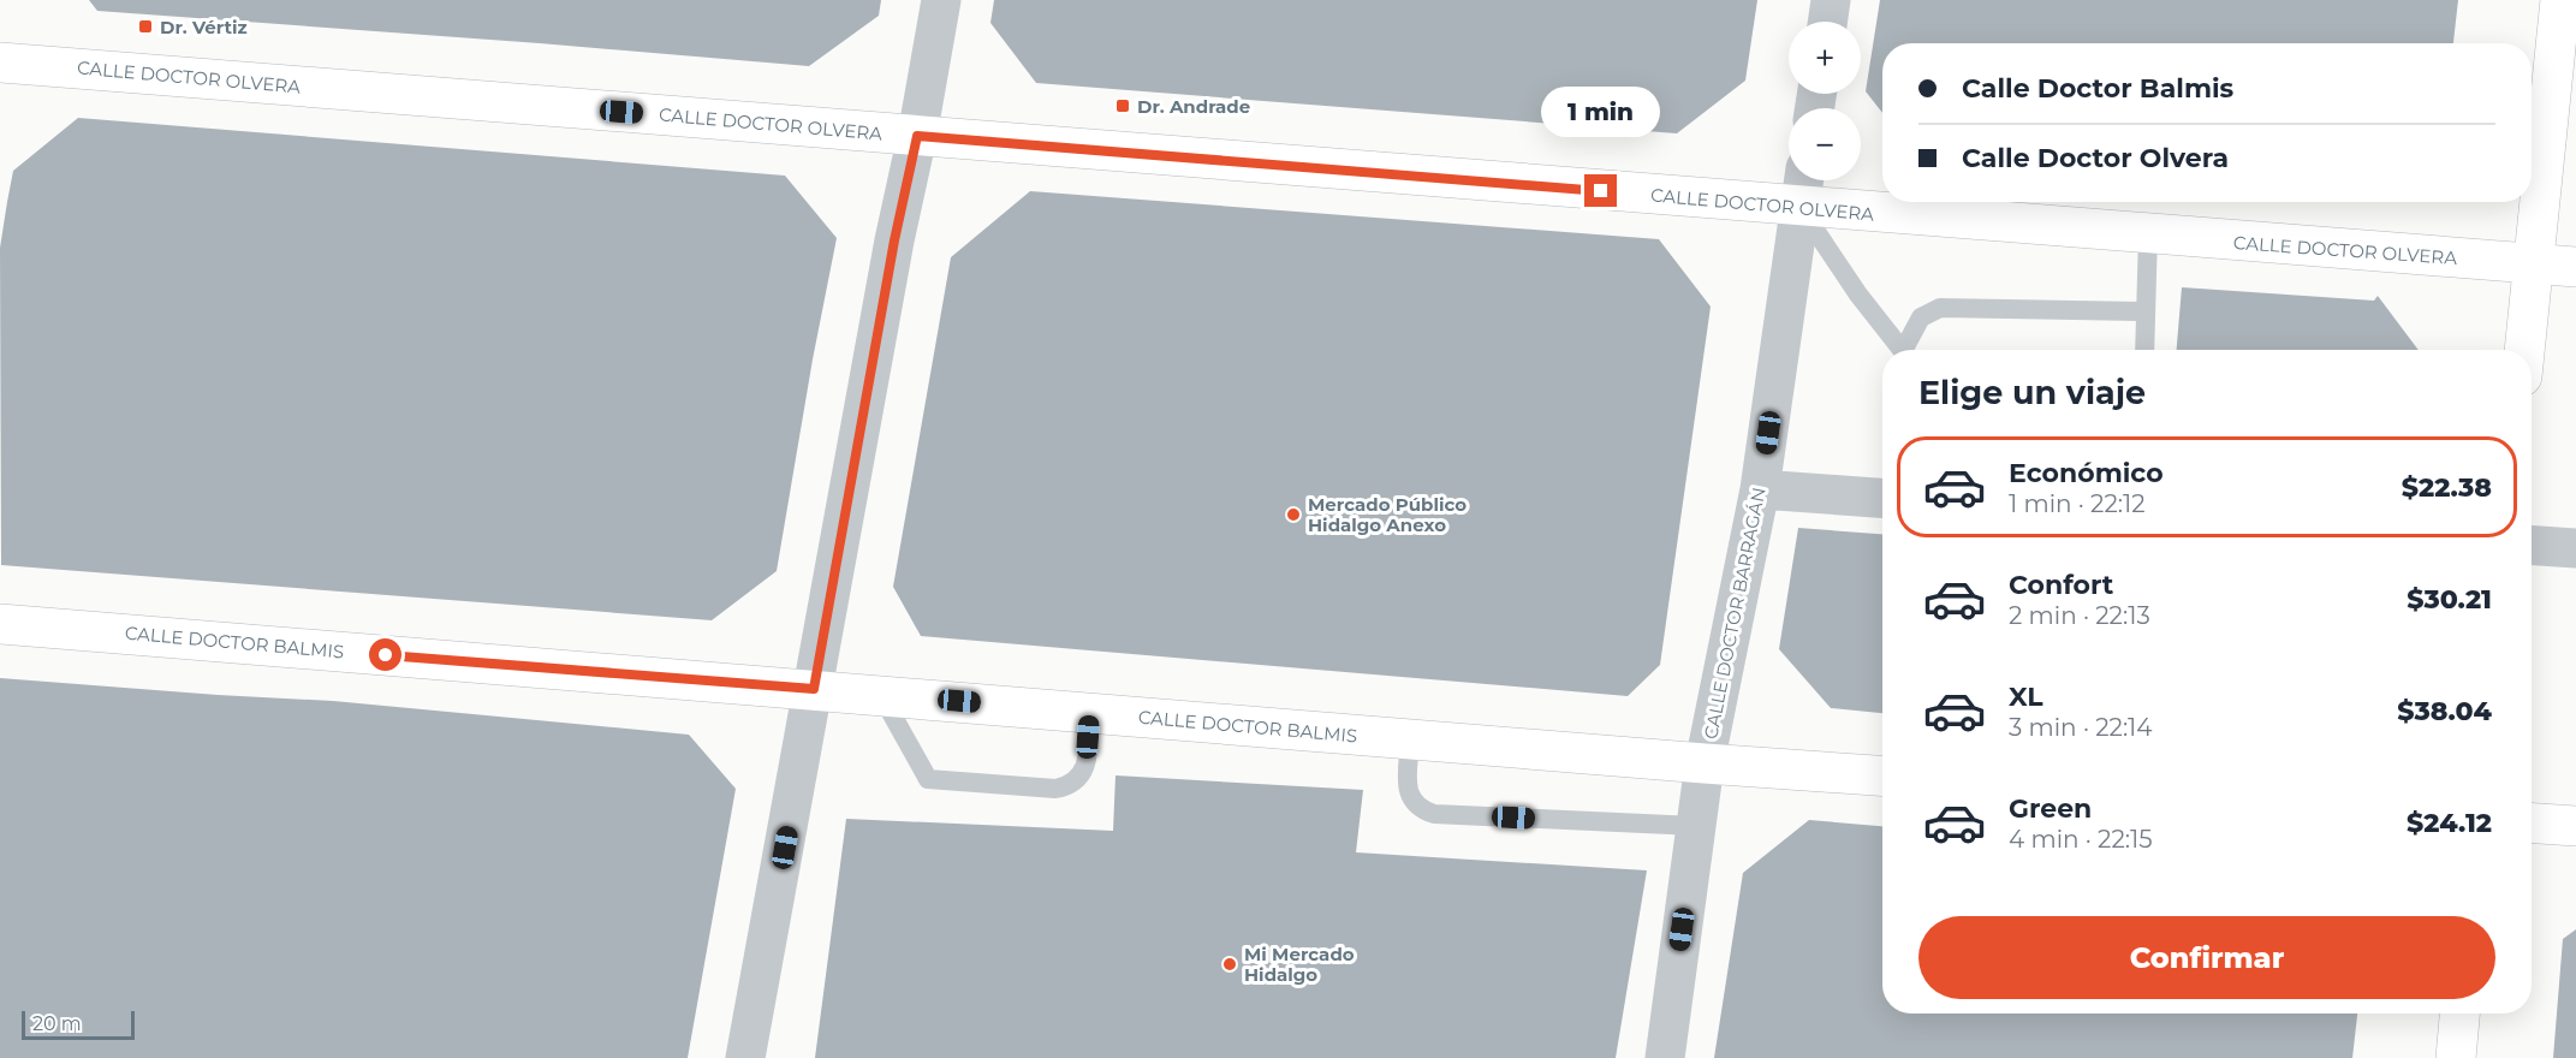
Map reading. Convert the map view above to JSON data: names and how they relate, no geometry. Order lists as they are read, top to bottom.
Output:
{
  "streets": {
    "main road": ["CALLE DOCTOR OLVERA", "CALLE DOCTOR BALMIS"],
    "street": ["CALLE DOCTOR BARRAGÁN"]
  },
  "crossings": [
    ["CALLE DOCTOR OLVERA", "CALLE DOCTOR BARRAGÁN"],
    ["CALLE DOCTOR BARRAGÁN", "CALLE DOCTOR BALMIS"]
  ],
  "places": {
    "transit": ["Dr. Vértiz", "Dr. Andrade"],
    "other": ["Mercado Público Hidalgo Anexo", "Mi Mercado Hidalgo"]
  },
  "scale_bar": "20 m",
  "page": {
    "map_buttons": ["+", "−"],
    "banner": ["Calle Doctor Balmis", "Calle Doctor Olvera"],
    "bubble": "1 min",
    "heading": "Elige un viaje",
    "list": [
      {
        "name": "Económico",
        "note": "1 min · 22:12",
        "value": "$22.38"
      },
      {
        "name": "Confort",
        "note": "2 min · 22:13",
        "value": "$30.21"
      },
      {
        "name": "XL",
        "note": "3 min · 22:14",
        "value": "$38.04"
      },
      {
        "name": "Green",
        "note": "4 min · 22:15",
        "value": "$24.12"
      }
    ],
    "buttons": "Confirmar",
    "scale": "20 m"
  }
}
